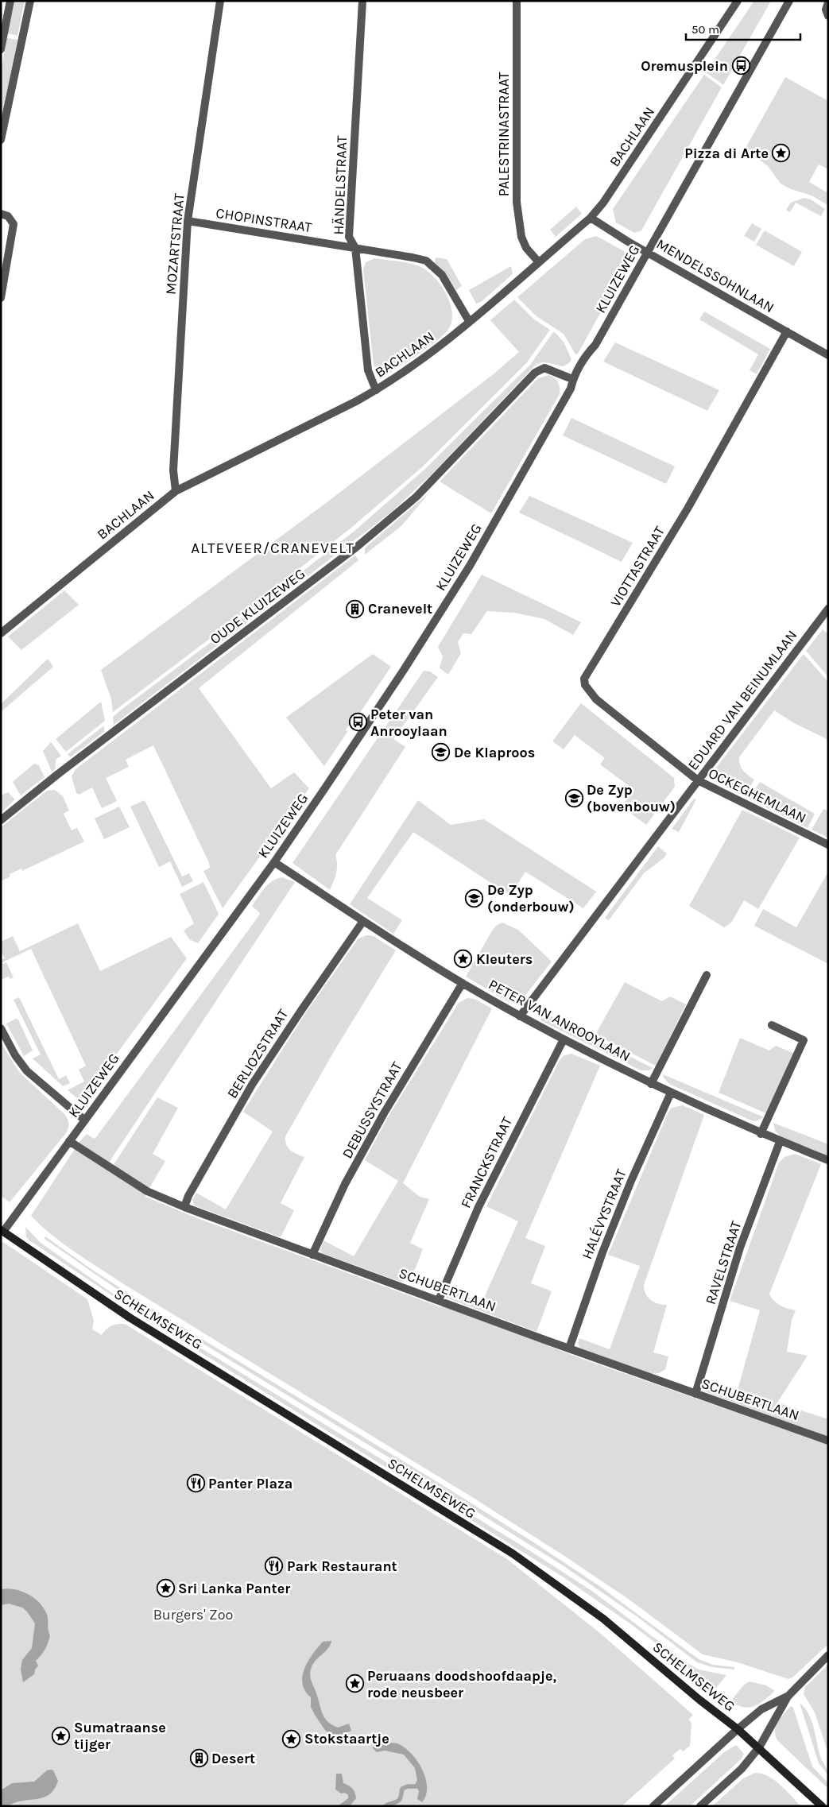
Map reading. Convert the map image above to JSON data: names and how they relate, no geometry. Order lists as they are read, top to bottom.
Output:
{
  "streets": {
    "main road": ["SCHELMSEWEG"],
    "street": [
      "PALESTRINASTRAAT",
      "BACHLAAN",
      "HÄNDELSTRAAT",
      "CHOPINSTRAAT",
      "MOZARTSTRAAT",
      "MENDELSSOHNLAAN",
      "KLUIZEWEG",
      "VIOTTASTRAAT",
      "OUDE KLUIZEWEG",
      "EDUARD VAN BEINUMLAAN",
      "OCKEGHEMLAAN",
      "PETER VAN ANROOYLAAN",
      "BERLIOZSTRAAT",
      "DEBUSSYSTRAAT",
      "FRANCKSTRAAT",
      "HALÉVYSTRAAT",
      "RAVELSTRAAT",
      "SCHUBERTLAAN"
    ]
  },
  "crossings": [
    ["PALESTRINASTRAAT", "BACHLAAN"],
    ["BACHLAAN", "HÄNDELSTRAAT"],
    ["BACHLAAN", "CHOPINSTRAAT"],
    ["BACHLAAN", "MOZARTSTRAAT"],
    ["BACHLAAN", "MENDELSSOHNLAAN"],
    ["HÄNDELSTRAAT", "CHOPINSTRAAT"],
    ["CHOPINSTRAAT", "MOZARTSTRAAT"],
    ["MENDELSSOHNLAAN", "KLUIZEWEG"],
    ["MENDELSSOHNLAAN", "VIOTTASTRAAT"],
    ["KLUIZEWEG", "OUDE KLUIZEWEG"],
    ["KLUIZEWEG", "PETER VAN ANROOYLAAN"],
    ["KLUIZEWEG", "SCHUBERTLAAN"],
    ["KLUIZEWEG", "SCHELMSEWEG"],
    ["VIOTTASTRAAT", "EDUARD VAN BEINUMLAAN"],
    ["VIOTTASTRAAT", "OCKEGHEMLAAN"],
    ["EDUARD VAN BEINUMLAAN", "OCKEGHEMLAAN"],
    ["EDUARD VAN BEINUMLAAN", "PETER VAN ANROOYLAAN"],
    ["PETER VAN ANROOYLAAN", "BERLIOZSTRAAT"],
    ["PETER VAN ANROOYLAAN", "DEBUSSYSTRAAT"],
    ["PETER VAN ANROOYLAAN", "FRANCKSTRAAT"],
    ["PETER VAN ANROOYLAAN", "HALÉVYSTRAAT"],
    ["PETER VAN ANROOYLAAN", "RAVELSTRAAT"],
    ["BERLIOZSTRAAT", "SCHUBERTLAAN"],
    ["DEBUSSYSTRAAT", "SCHUBERTLAAN"],
    ["FRANCKSTRAAT", "SCHUBERTLAAN"],
    ["HALÉVYSTRAAT", "SCHUBERTLAAN"],
    ["RAVELSTRAAT", "SCHUBERTLAAN"]
  ],
  "districts": ["ALTEVEER/CRANEVELT"],
  "parks": ["Burgers' Zoo"],
  "places": {
    "bus stop": ["Oremusplein", "Peter van Anrooylaan"],
    "place": [
      "Pizza di Arte",
      "Kleuters",
      "Sri Lanka Panter",
      "Peruaans doodshoofdaapje, rode neusbeer",
      "Sumatraanse tijger",
      "Stokstaartje"
    ],
    "building": ["Cranevelt", "Desert"],
    "school or university": ["De Klaproos", "De Zyp (bovenbouw)", "De Zyp (onderbouw)"],
    "restaurant": ["Panter Plaza", "Park Restaurant"]
  },
  "scale_bar": "50 m"
}
